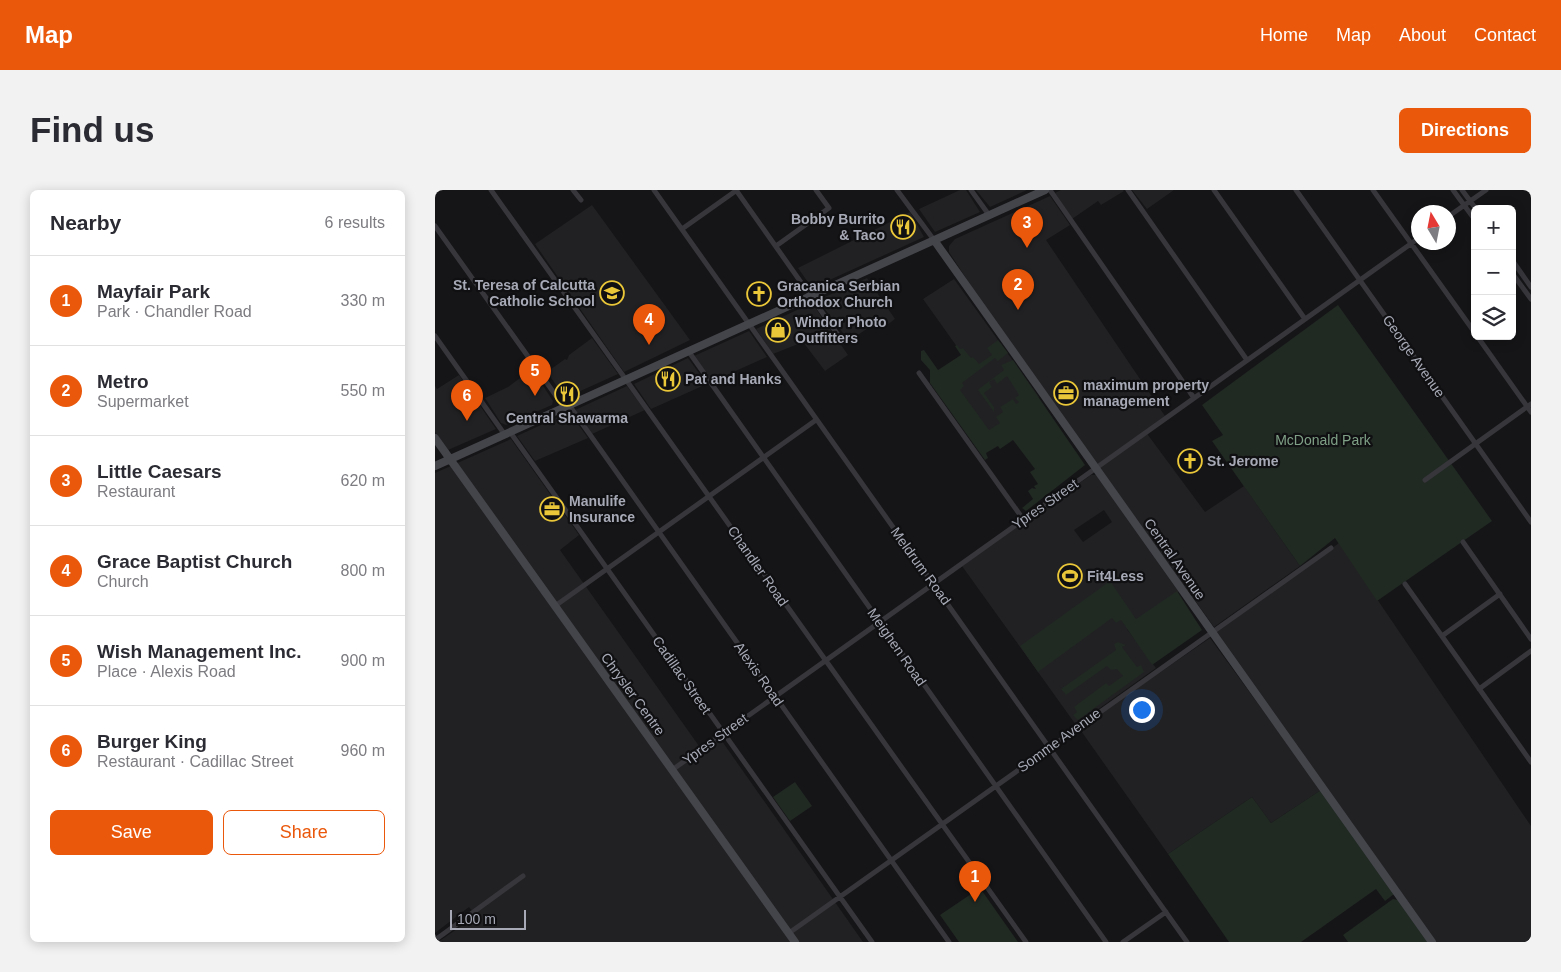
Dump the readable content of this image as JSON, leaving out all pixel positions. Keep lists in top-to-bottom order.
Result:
{
  "streets": {
    "street": [
      "George Avenue",
      "Ypres Street",
      "Central Avenue",
      "Chandler Road",
      "Meldrum Road",
      "Meighen Road",
      "Alexis Road",
      "Cadillac Street",
      "Chrysler Centre",
      "Somme Avenue"
    ]
  },
  "crossings": [
    ["George Avenue", "Ypres Street"],
    ["Ypres Street", "Central Avenue"],
    ["Ypres Street", "Chandler Road"],
    ["Ypres Street", "Meldrum Road"],
    ["Ypres Street", "Meighen Road"],
    ["Ypres Street", "Alexis Road"],
    ["Ypres Street", "Cadillac Street"],
    ["Ypres Street", "Chrysler Centre"],
    ["Central Avenue", "Somme Avenue"],
    ["Chandler Road", "Somme Avenue"],
    ["Meldrum Road", "Somme Avenue"],
    ["Meighen Road", "Somme Avenue"],
    ["Alexis Road", "Somme Avenue"],
    ["Cadillac Street", "Somme Avenue"],
    ["Chrysler Centre", "Somme Avenue"]
  ],
  "parks": ["McDonald Park"],
  "places": {
    "restaurant": ["Bobby Burrito & Taco", "Pat and Hanks", "Central Shawarma"],
    "school or university": ["St. Teresa of Calcutta Catholic School"],
    "church": ["Gracanica Serbian Orthodox Church", "St. Jerome"],
    "shop": ["Windor Photo Outfitters"],
    "office": ["maximum property management", "Manulife Insurance"],
    "sports": ["Fit4Less"]
  },
  "scale_bar": "100 m",
  "north": "top",
  "page": {
    "header": "Map",
    "nav": [
      "Home",
      "Map",
      "About",
      "Contact"
    ],
    "buttons": [
      "Directions",
      ["Save", "Share"]
    ],
    "title": "Find us",
    "heading": ["Nearby", "6 results"],
    "map_buttons": ["+", "−"],
    "pins": [
      "3",
      "2",
      "4",
      "5",
      "6",
      "1"
    ],
    "list": [
      {
        "mark": "1",
        "name": "Mayfair Park",
        "note": "Park · Chandler Road",
        "value": "330 m"
      },
      {
        "mark": "2",
        "name": "Metro",
        "note": "Supermarket",
        "value": "550 m"
      },
      {
        "mark": "3",
        "name": "Little Caesars",
        "note": "Restaurant",
        "value": "620 m"
      },
      {
        "mark": "4",
        "name": "Grace Baptist Church",
        "note": "Church",
        "value": "800 m"
      },
      {
        "mark": "5",
        "name": "Wish Management Inc.",
        "note": "Place · Alexis Road",
        "value": "900 m"
      },
      {
        "mark": "6",
        "name": "Burger King",
        "note": "Restaurant · Cadillac Street",
        "value": "960 m"
      }
    ],
    "scale": "100 m"
  }
}
